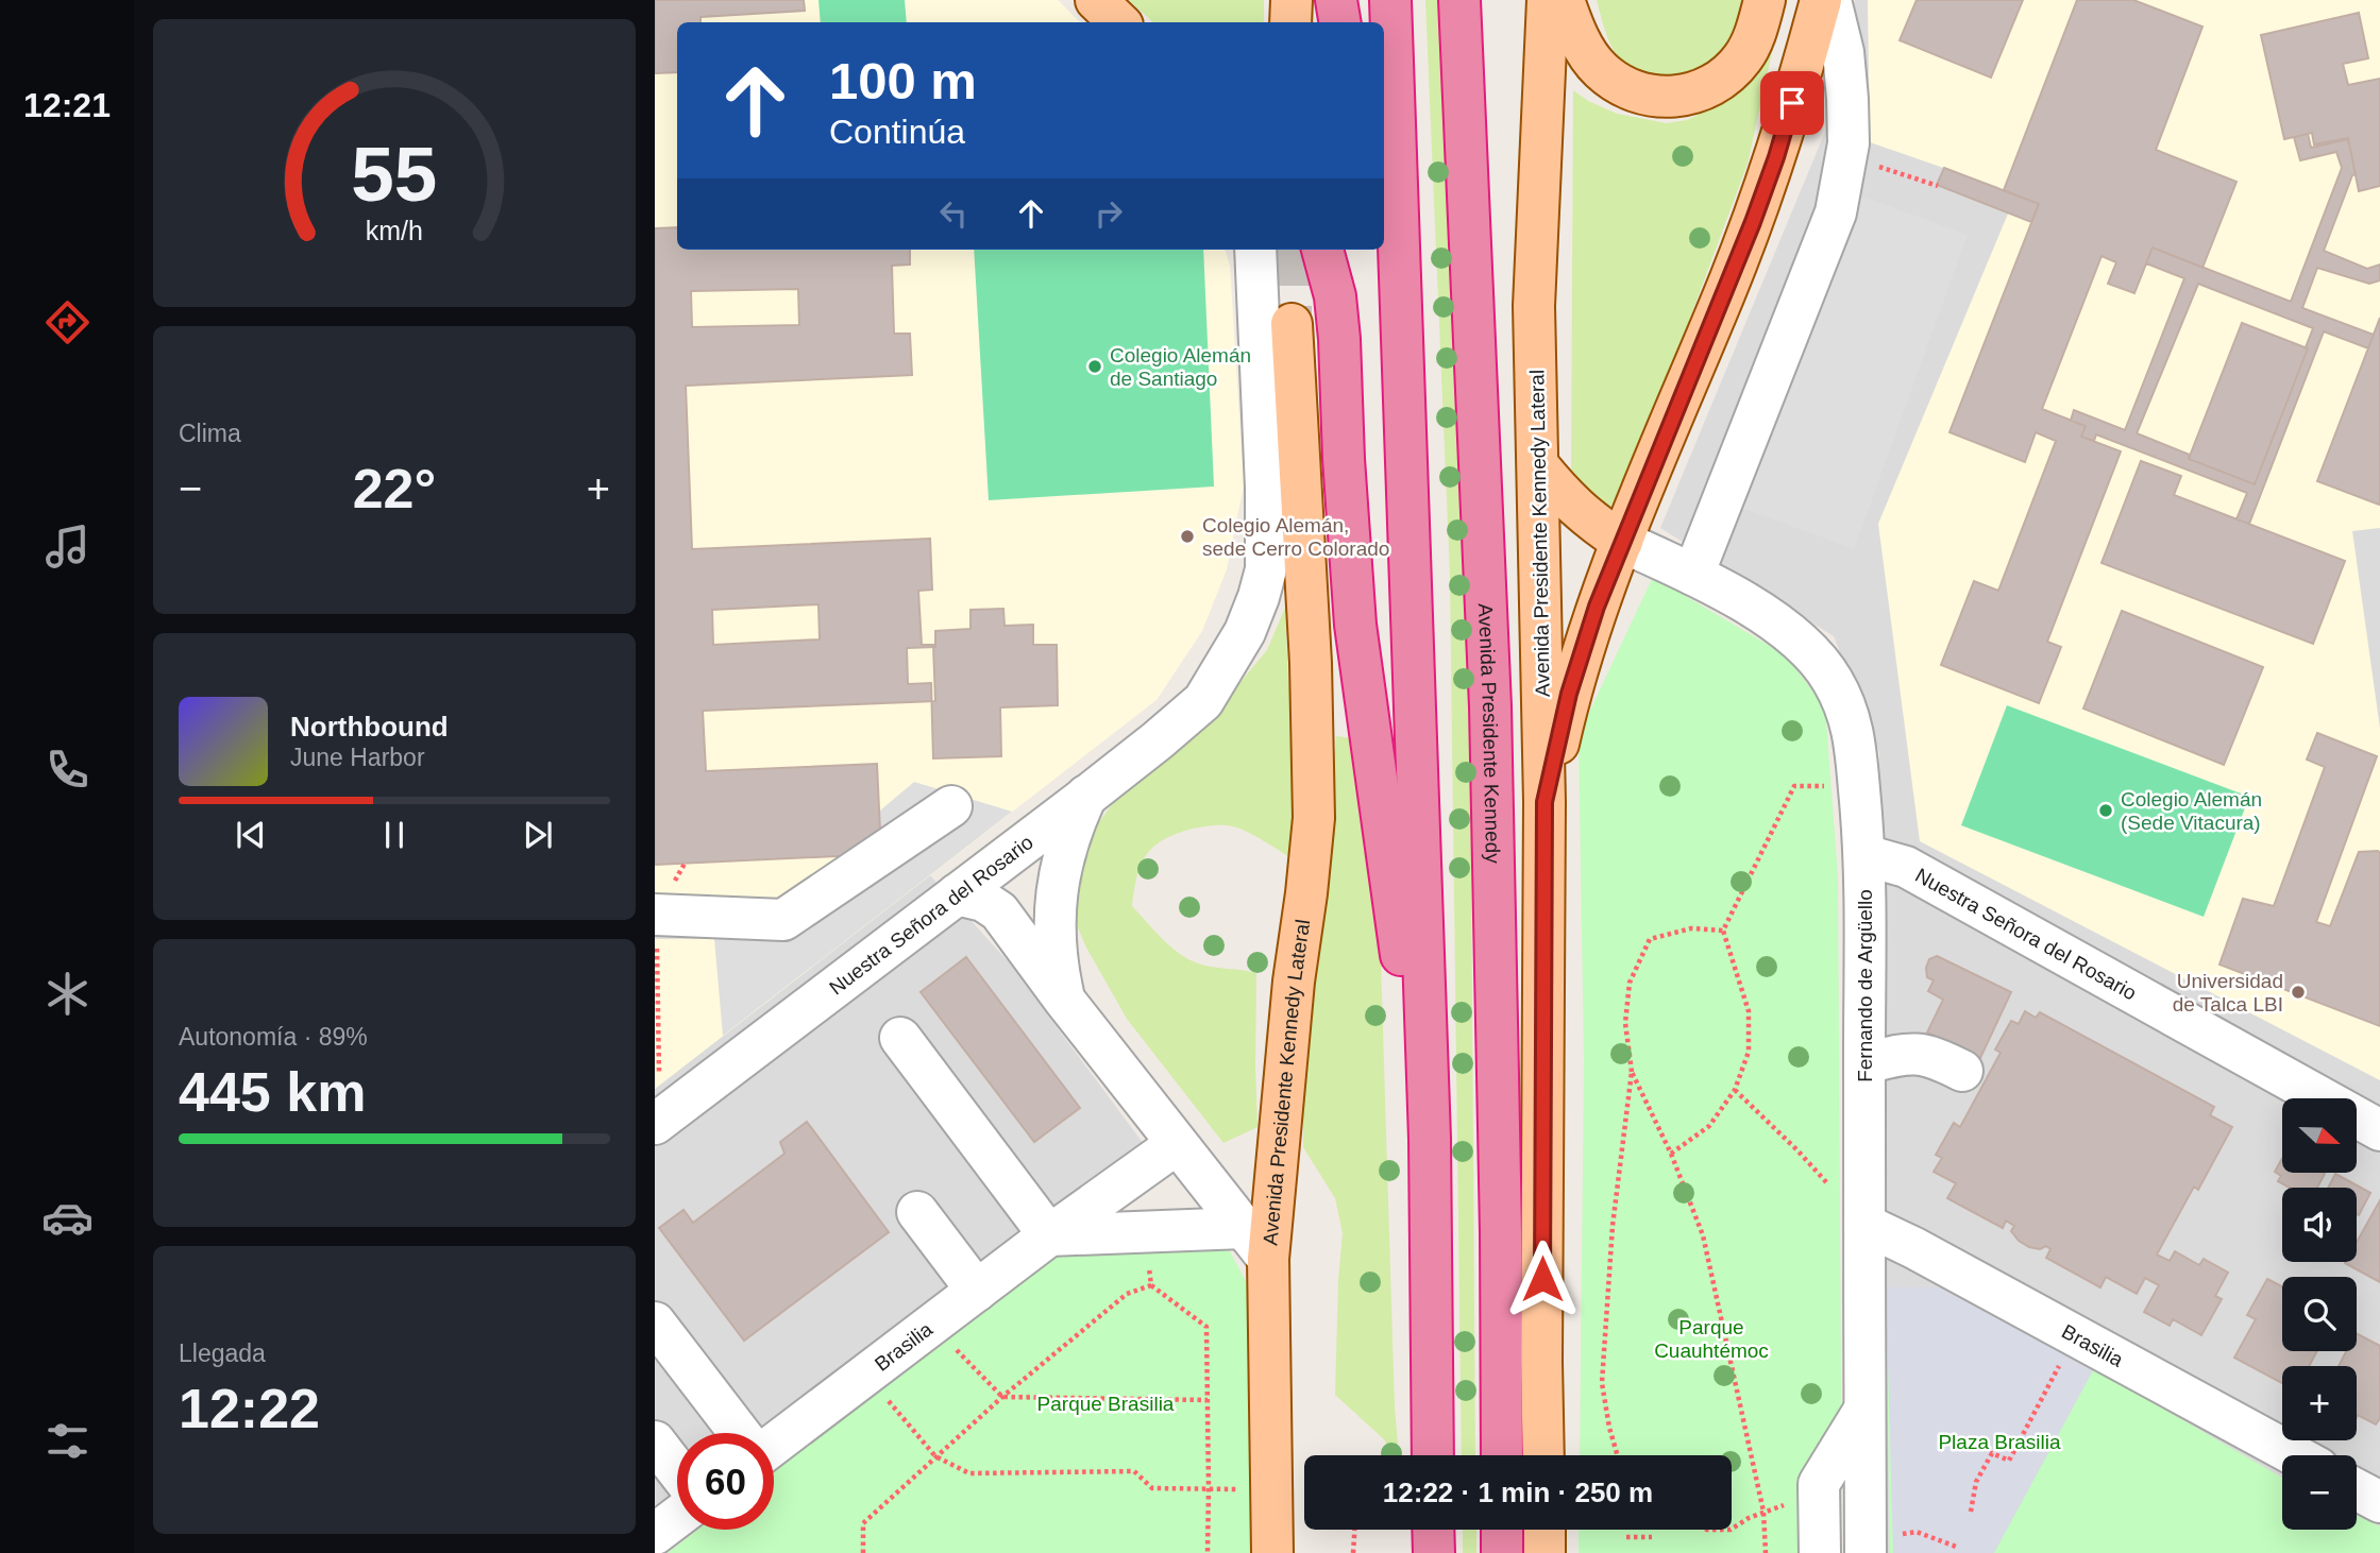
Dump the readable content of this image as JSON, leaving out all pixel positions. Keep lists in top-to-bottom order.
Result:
{
  "streets": {
    "highway": ["Avenida Presidente Kennedy"],
    "main road": ["Avenida Presidente Kennedy Lateral"],
    "street": ["Nuestra Señora del Rosario", "Fernando de Argüello", "Brasilia"]
  },
  "crossings": [
    ["Avenida Presidente Kennedy Lateral", "Nuestra Señora del Rosario"],
    ["Avenida Presidente Kennedy Lateral", "Brasilia"],
    ["Nuestra Señora del Rosario", "Fernando de Argüello"],
    ["Fernando de Argüello", "Brasilia"]
  ],
  "parks": ["Parque Cuauhtémoc", "Parque Brasilia", "Plaza Brasilia"],
  "places": [
    "Colegio Alemán de Santiago",
    "Colegio Alemán, sede Cerro Colorado",
    "Colegio Alemán (Sede Vitacura)",
    "Universidad de Talca LBI"
  ],
  "north": "right",
  "page": {
    "tabs": "12:21",
    "turn": ["100 m", "Continúa"],
    "tile": [
      "Clima",
      ["Autonomía · 89%", "445 km"],
      ["Llegada", "12:22"]
    ],
    "heat": ["−", "22°", "+"],
    "song": ["Northbound", "June Harbor"],
    "map_buttons": ["+", "−"],
    "limit": "60",
    "trip": "12:22 · 1 min · 250 m",
    "gauge": ["55", "km/h"]
  }
}
